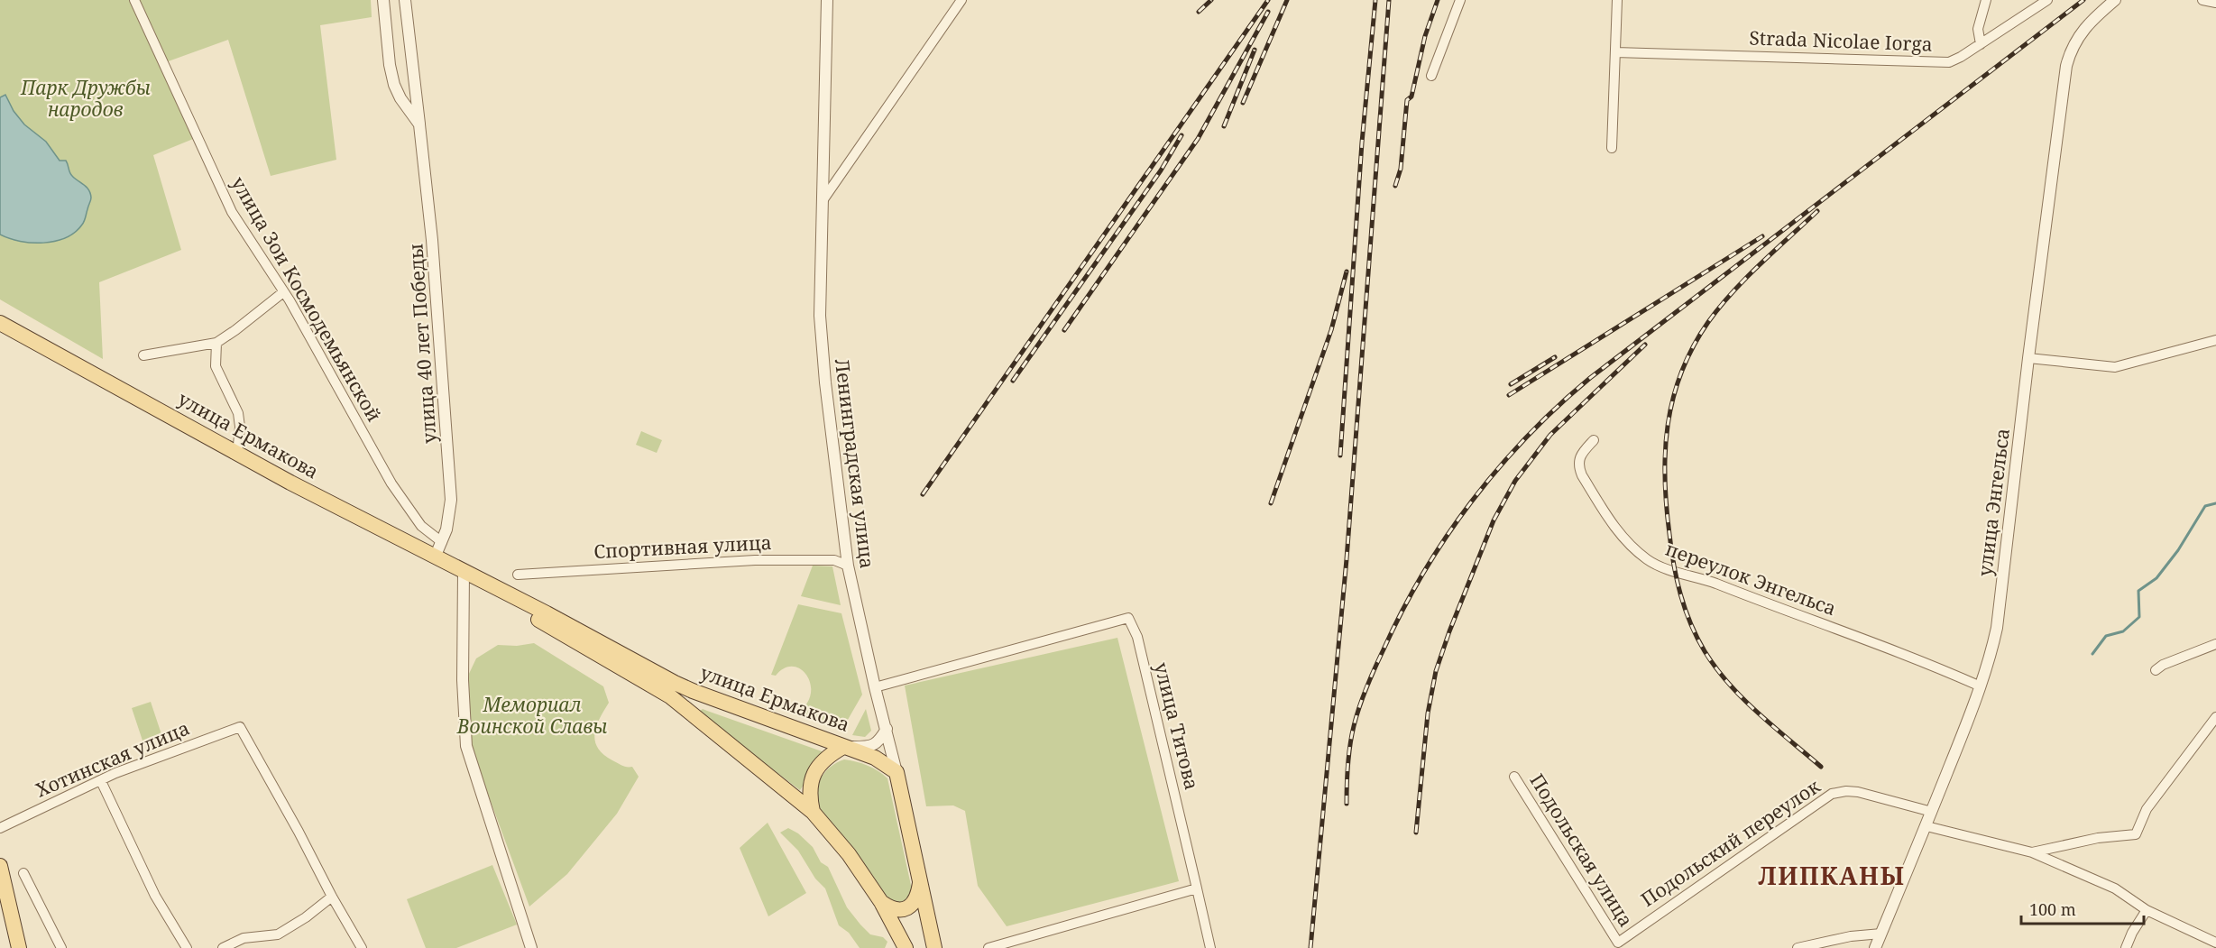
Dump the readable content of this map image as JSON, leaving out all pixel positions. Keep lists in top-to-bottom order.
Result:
{
  "streets": {
    "main road": ["улица Ермакова"],
    "street": [
      "Strada Nicolae Iorga",
      "улица Зои Космодемьянской",
      "улица 40 лет Победы",
      "Ленинградская улица",
      "улица Энгельса",
      "Спортивная улица",
      "переулок Энгельса",
      "улица Титова",
      "Хотинская улица",
      "Подольский переулок",
      "Подольская улица"
    ]
  },
  "crossings": [
    ["улица Зои Космодемьянской", "улица 40 лет Победы"],
    ["улица 40 лет Победы", "улица Ермакова"],
    ["улица Ермакова", "Ленинградская улица"],
    ["Ленинградская улица", "Спортивная улица"],
    ["Ленинградская улица", "улица Титова"],
    ["улица Энгельса", "переулок Энгельса"],
    ["улица Энгельса", "Подольский переулок"],
    ["Подольский переулок", "Подольская улица"]
  ],
  "districts": ["ЛИПКАНЫ"],
  "parks": ["Парк Дружбы народов", "Мемориал Воинской Славы"],
  "scale_bar": "100 m"
}
